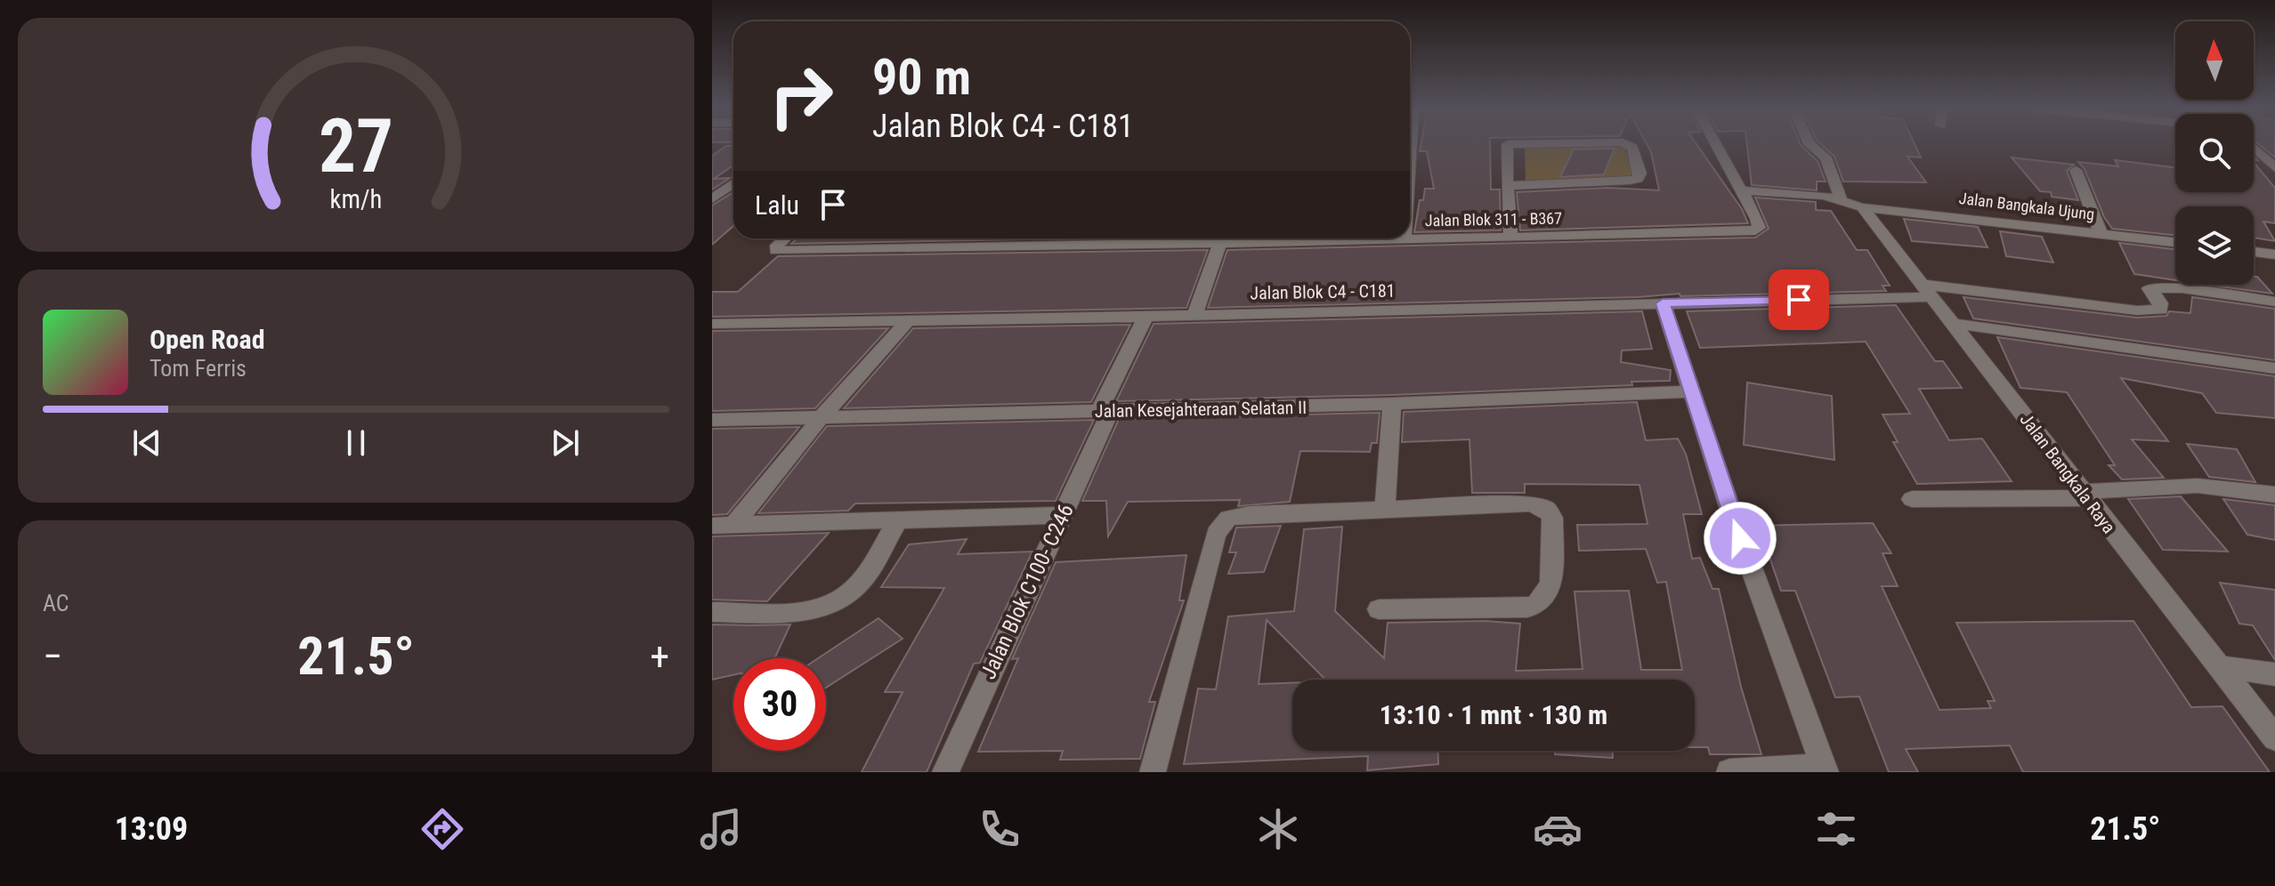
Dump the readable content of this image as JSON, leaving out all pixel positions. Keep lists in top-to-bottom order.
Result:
{
  "streets": {
    "street": [
      "Jalan Bangkala Ujung",
      "Jalan Blok 311 - B367",
      "Jalan Blok C4 - C181",
      "Jalan Kesejahteraan Selatan II",
      "Jalan Bangkala Raya",
      "Jalan Blok C100- C246"
    ]
  },
  "crossings": [
    ["Jalan Bangkala Ujung", "Jalan Bangkala Raya"],
    ["Jalan Blok C4 - C181", "Jalan Bangkala Raya"],
    ["Jalan Blok C4 - C181", "Jalan Blok C100- C246"],
    ["Jalan Kesejahteraan Selatan II", "Jalan Blok C100- C246"]
  ],
  "north": "top",
  "page": {
    "turn": ["90 m", "Jalan Blok C4 - C181"],
    "then": "Lalu",
    "song": ["Open Road", "Tom Ferris"],
    "tile": "AC",
    "heat": ["−", "21.5°", "+"],
    "limit": "30",
    "trip": "13:10 · 1 mnt · 130 m",
    "tabs": ["13:09", "21.5°"],
    "gauge": ["27", "km/h"]
  }
}
